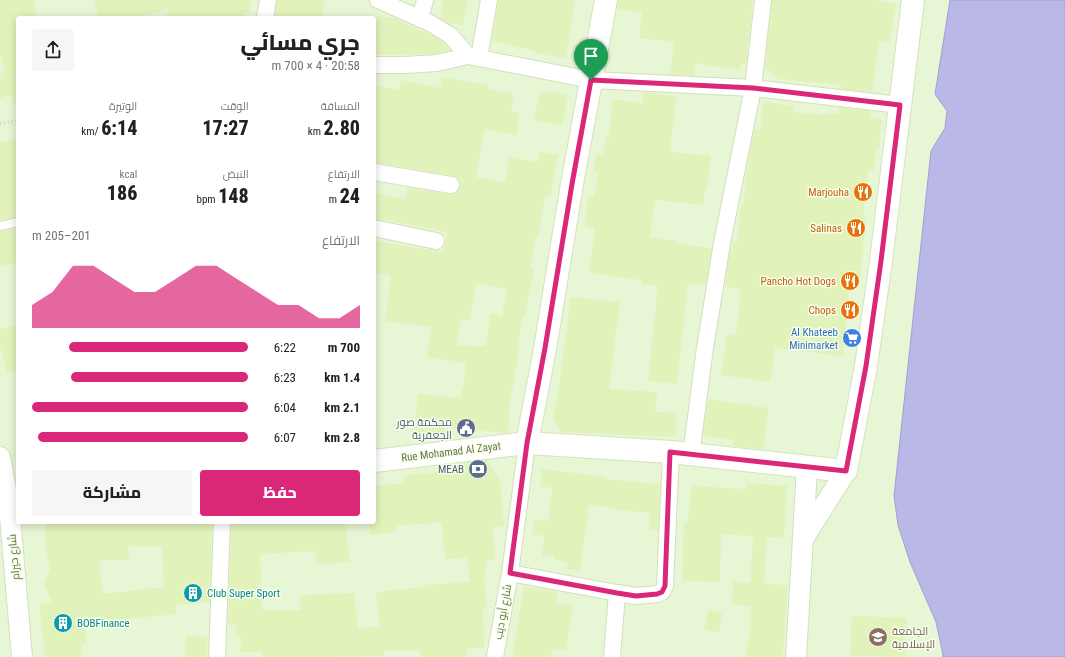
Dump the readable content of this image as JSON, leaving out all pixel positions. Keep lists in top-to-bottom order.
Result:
{
  "streets": {
    "main road": ["Rue Mohamad Al Zayat", "شارع أبو ديب"],
    "street": ["شارع حيرام"]
  },
  "crossings": [
    ["Rue Mohamad Al Zayat", "شارع أبو ديب"]
  ],
  "places": {
    "restaurant": [
      "Marjouha",
      "Salinas",
      "Pancho Hot Dogs",
      "Chops"
    ],
    "supermarket": ["Al Khateeb Minimarket"],
    "public building": ["محكمة صور الجعفرية"],
    "bank": ["MEAB"],
    "building": ["Club Super Sport", "BOBFinance"],
    "school or university": ["الجامعة الإسلامية"]
  },
  "page": {
    "heading": ["جري مسائي", "20:58 · 4 × 700 m"],
    "stats": [
      ["المسافة", "2.80 km"],
      ["الوقت", "17:27"],
      ["الوتيرة", "6:14 /km"],
      ["الارتفاع", "24 m"],
      ["النبض", "148 bpm"],
      ["kcal", "186"]
    ],
    "chart": ["الارتفاع", "201–205 m"],
    "list": [
      {
        "name": "700 m",
        "note": "6:22"
      },
      {
        "name": "1.4 km",
        "note": "6:23"
      },
      {
        "name": "2.1 km",
        "note": "6:04"
      },
      {
        "name": "2.8 km",
        "note": "6:07"
      }
    ],
    "buttons": ["حفظ", "مشاركة"]
  }
}
